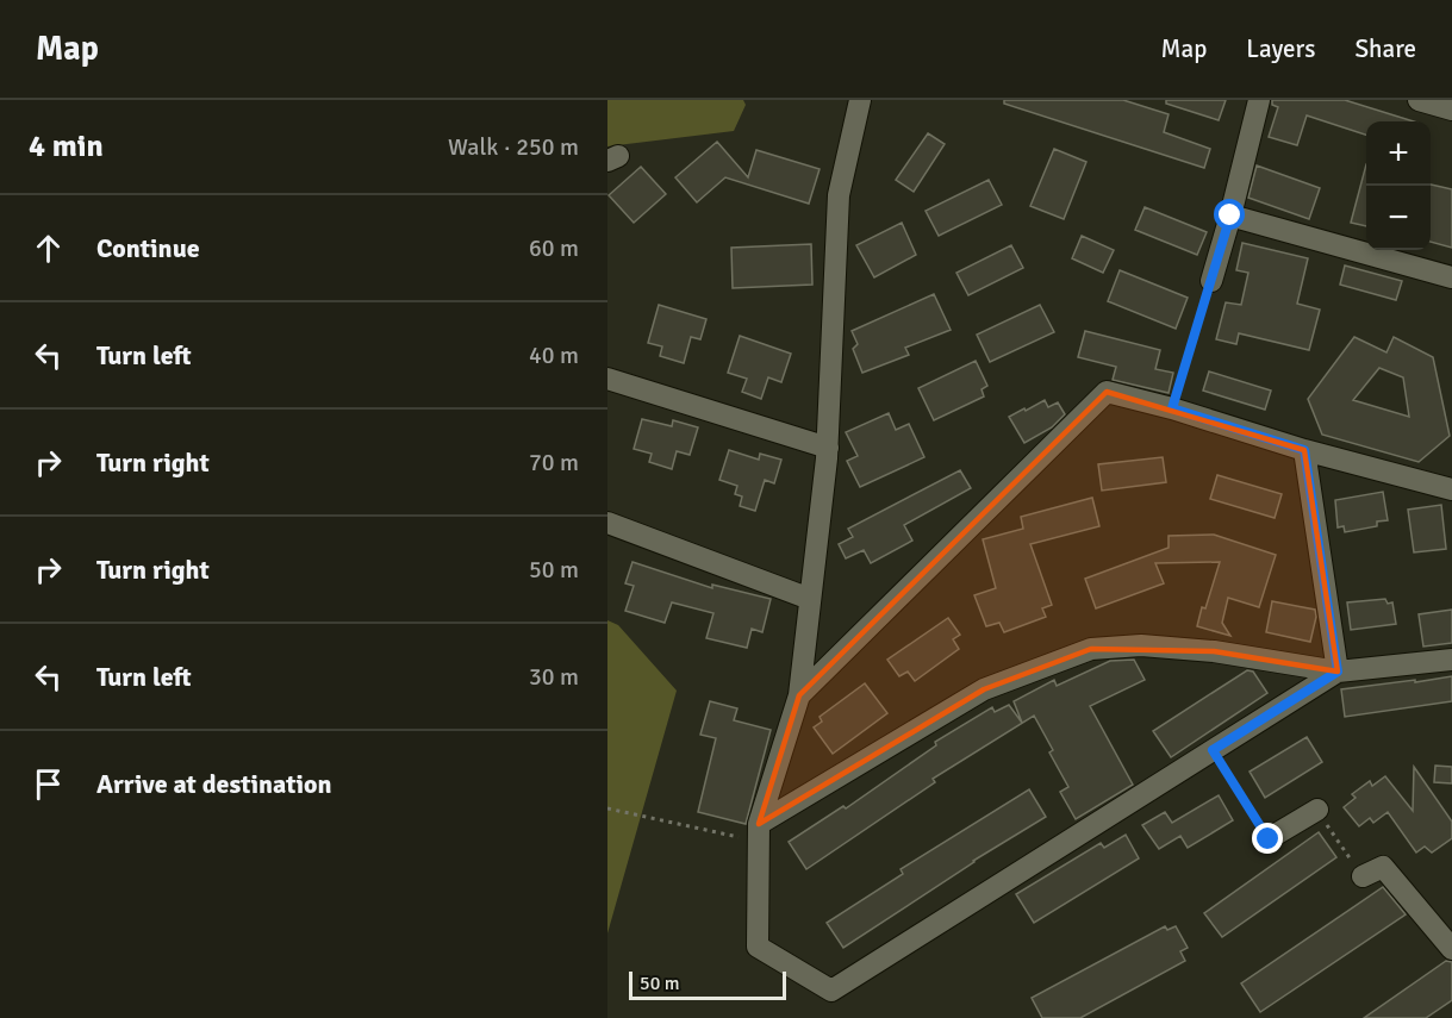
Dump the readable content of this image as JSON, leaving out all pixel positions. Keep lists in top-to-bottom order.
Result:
{
  "scale_bar": "50 m",
  "page": {
    "header": "Map",
    "nav": ["Map", "Layers", "Share"],
    "heading": ["4 min", "Walk · 250 m"],
    "map_buttons": ["+", "−"],
    "list": [
      ["Continue", "60 m"],
      ["Turn left", "40 m"],
      ["Turn right", "70 m"],
      ["Turn right", "50 m"],
      ["Turn left", "30 m"],
      "Arrive at destination"
    ],
    "scale": "50 m"
  }
}
